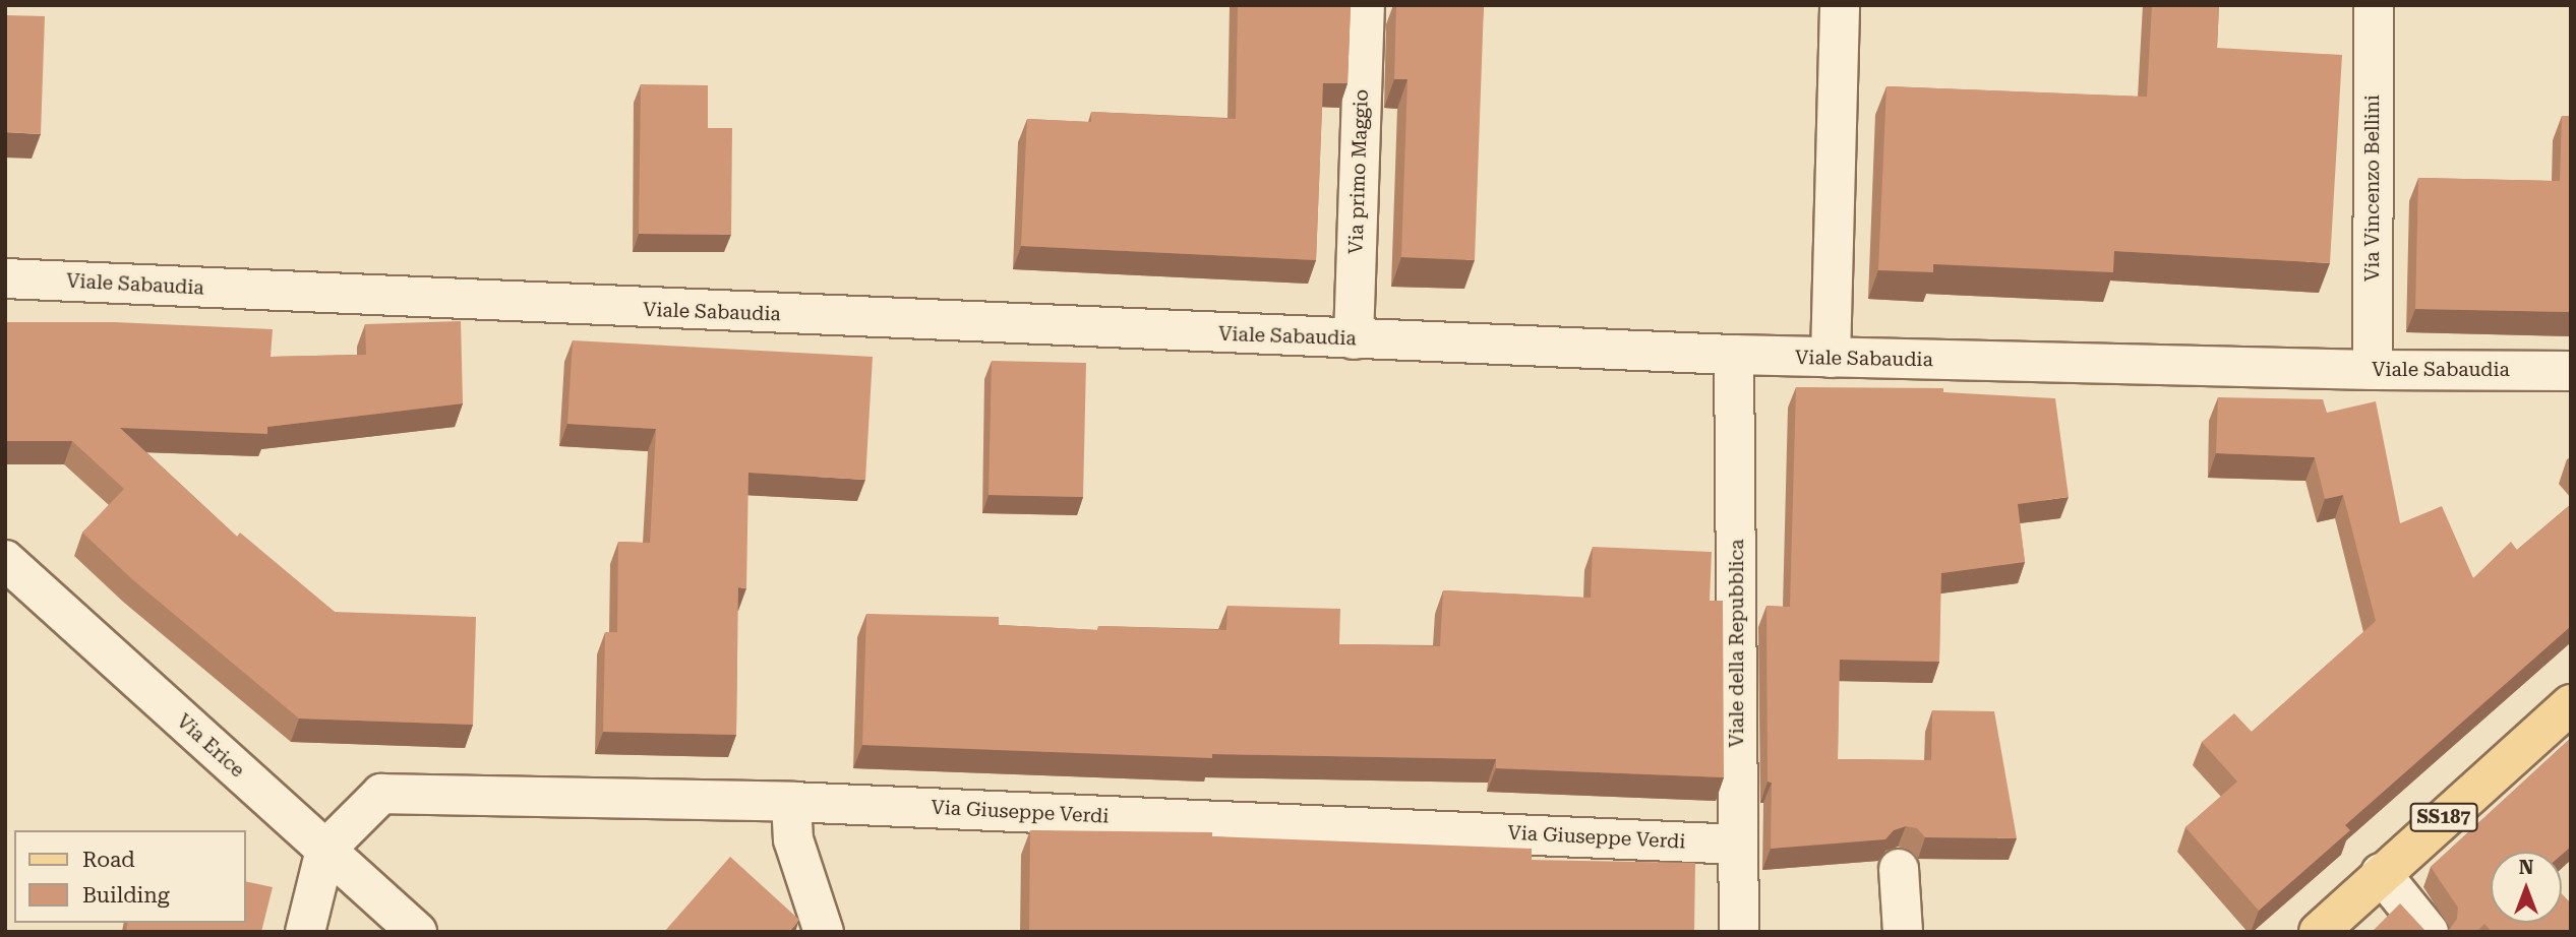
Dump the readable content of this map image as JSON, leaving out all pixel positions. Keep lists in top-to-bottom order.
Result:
{
  "streets": {
    "main road": ["SS187"],
    "street": [
      "Via primo Maggio",
      "Via Vincenzo Bellini",
      "Viale Sabaudia",
      "Viale della Repubblica",
      "Via Erice",
      "Via Giuseppe Verdi"
    ]
  },
  "crossings": [
    ["Via primo Maggio", "Viale Sabaudia"],
    ["Via Vincenzo Bellini", "Viale Sabaudia"],
    ["Viale Sabaudia", "Viale della Repubblica"],
    ["Viale della Repubblica", "Via Giuseppe Verdi"],
    ["Via Erice", "Via Giuseppe Verdi"]
  ],
  "legend": ["Road", "Building"],
  "north": "top"
}
